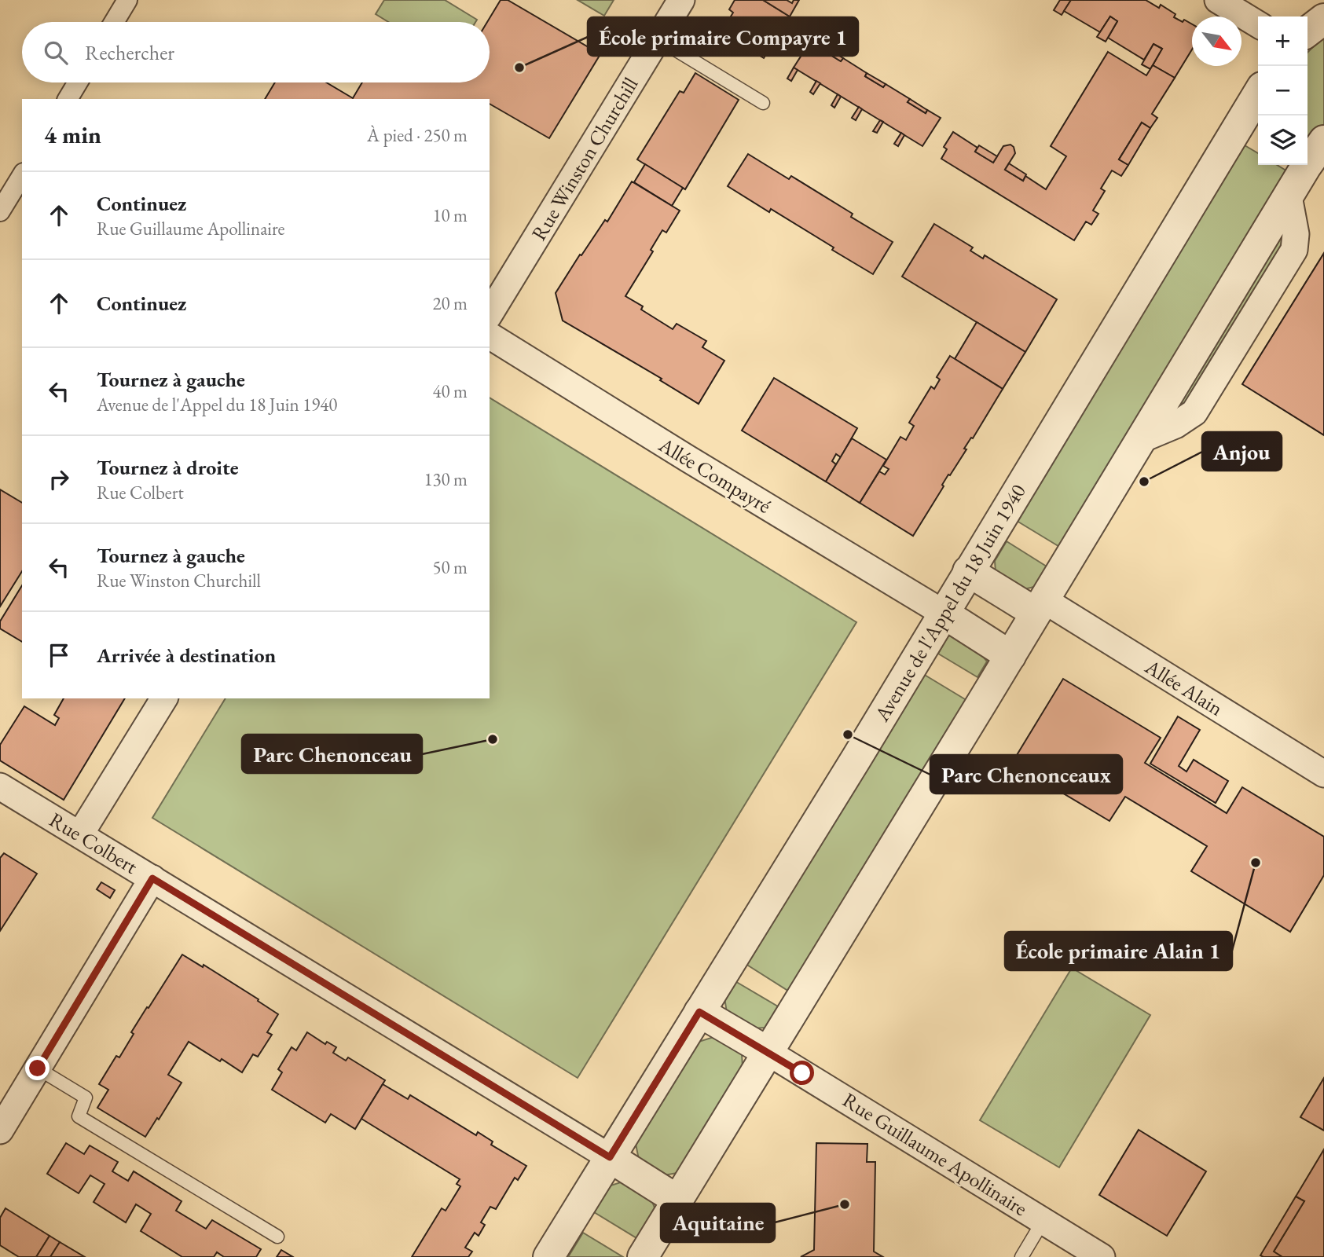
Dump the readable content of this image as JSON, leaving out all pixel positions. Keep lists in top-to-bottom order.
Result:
{
  "streets": {
    "street": [
      "Rue Winston Churchill",
      "Allée Compayré",
      "Avenue de l'Appel du 18 Juin 1940",
      "Allée Alain",
      "Rue Colbert",
      "Rue Guillaume Apollinaire"
    ]
  },
  "crossings": [
    ["Allée Compayré", "Avenue de l'Appel du 18 Juin 1940"],
    ["Avenue de l'Appel du 18 Juin 1940", "Rue Colbert"]
  ],
  "places": [
    "École primaire Compayre 1",
    "Anjou",
    "Parc Chenonceaux",
    "Parc Chenonceau",
    "École primaire Alain 1",
    "Aquitaine"
  ],
  "north": "bottom right",
  "page": {
    "map_buttons": ["+", "−"],
    "search": "Rechercher",
    "heading": ["4 min", "À pied · 250 m"],
    "list": [
      ["Continuez", "Rue Guillaume Apollinaire", "10 m"],
      ["Continuez", "20 m"],
      ["Tournez à gauche", "Avenue de l'Appel du 18 Juin 1940", "40 m"],
      ["Tournez à droite", "Rue Colbert", "130 m"],
      ["Tournez à gauche", "Rue Winston Churchill", "50 m"],
      "Arrivée à destination"
    ]
  }
}
